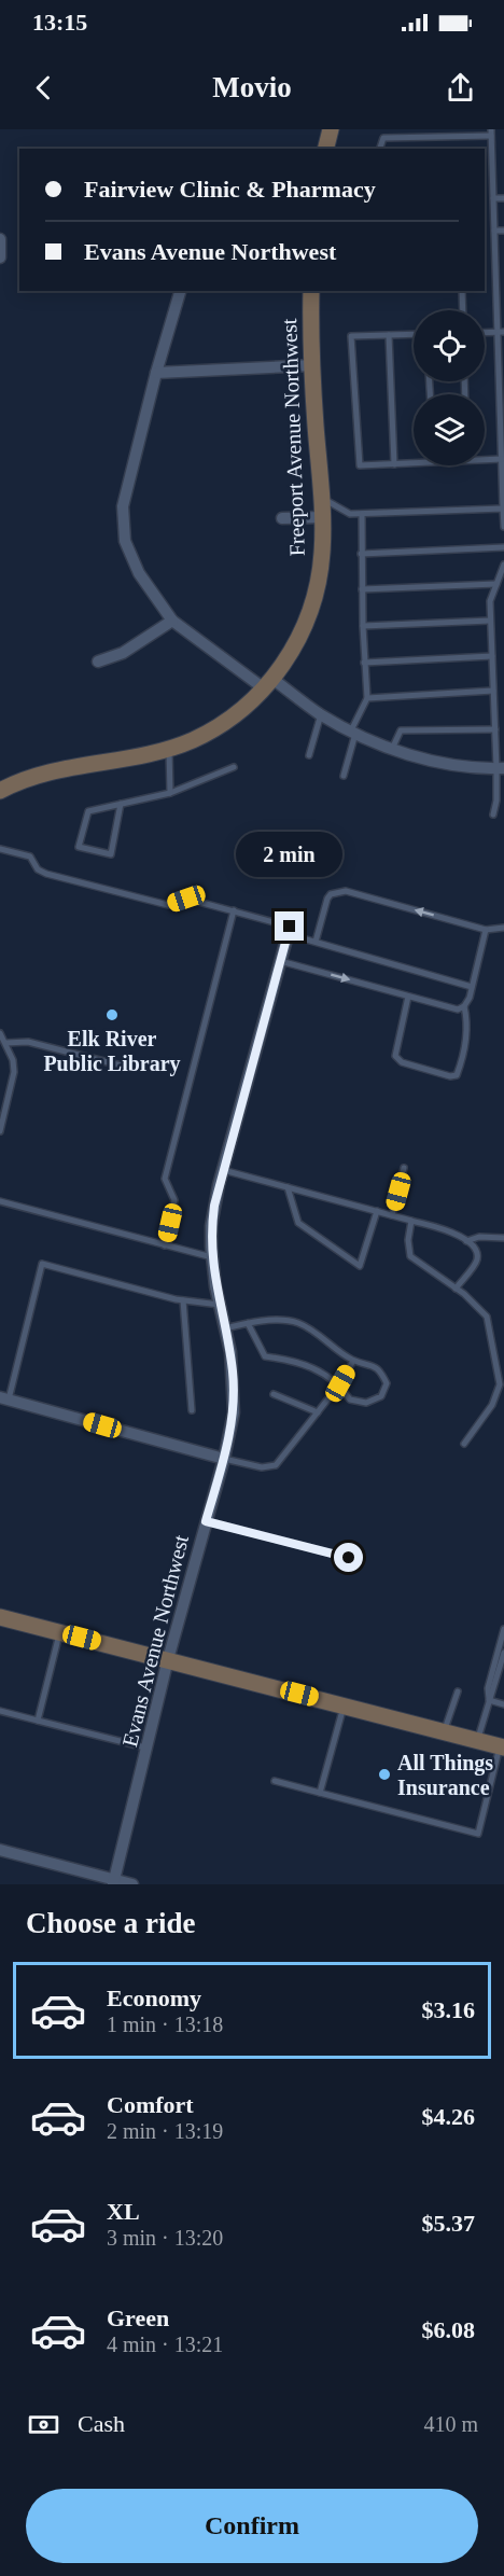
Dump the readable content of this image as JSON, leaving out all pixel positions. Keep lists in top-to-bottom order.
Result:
{
  "streets": {
    "street": ["Freeport Avenue Northwest", "Evans Avenue Northwest"]
  },
  "places": ["Elk River Public Library", "All Things Insurance"],
  "page": {
    "status": "13:15",
    "header": "Movio",
    "banner": ["Fairview Clinic & Pharmacy", "Evans Avenue Northwest"],
    "bubble": "2 min",
    "heading": "Choose a ride",
    "list": [
      {
        "name": "Economy",
        "note": "1 min · 13:18",
        "value": "$3.16"
      },
      {
        "name": "Comfort",
        "note": "2 min · 13:19",
        "value": "$4.26"
      },
      {
        "name": "XL",
        "note": "3 min · 13:20",
        "value": "$5.37"
      },
      {
        "name": "Green",
        "note": "4 min · 13:21",
        "value": "$6.08"
      }
    ],
    "pay": ["Cash", "410 m"],
    "buttons": "Confirm"
  }
}
